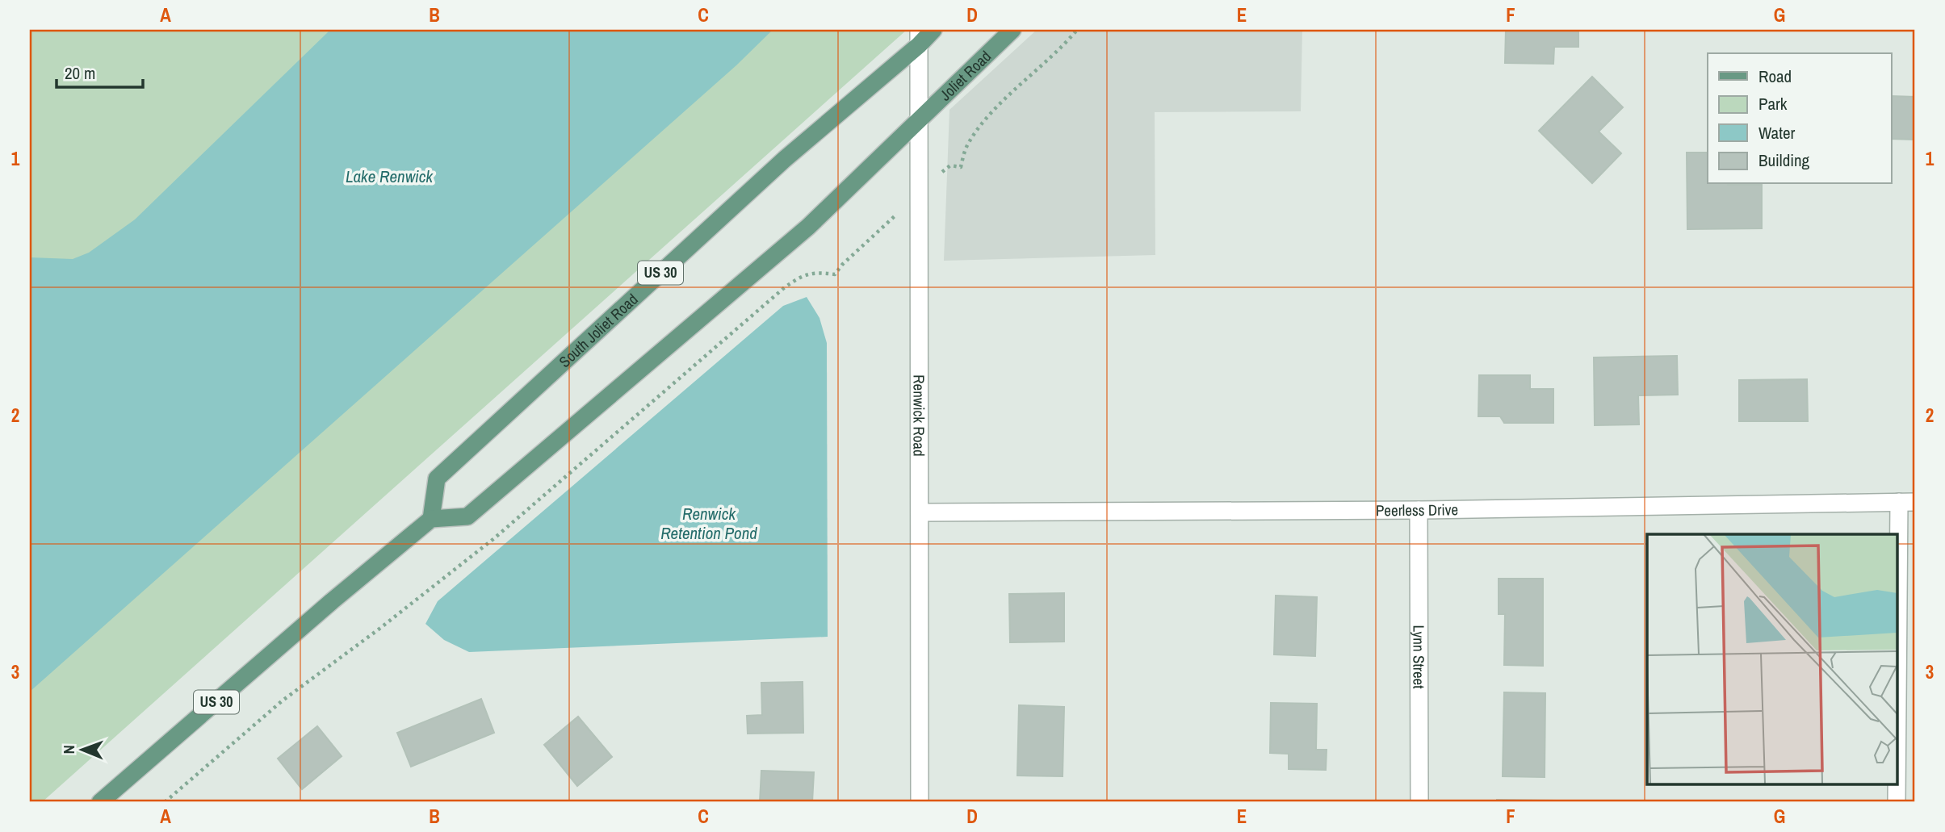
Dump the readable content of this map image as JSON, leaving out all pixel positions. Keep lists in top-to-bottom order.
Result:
{
  "streets": {
    "main road": ["Joliet Road", "US 30", "South Joliet Road"],
    "street": ["Renwick Road", "Peerless Drive", "Lynn Street"]
  },
  "crossings": [
    ["Joliet Road", "Renwick Road"],
    ["US 30", "South Joliet Road"],
    ["US 30", "Renwick Road"],
    ["South Joliet Road", "Renwick Road"],
    ["Renwick Road", "Peerless Drive"],
    ["Peerless Drive", "Lynn Street"]
  ],
  "water": ["Lake Renwick", "Renwick Retention Pond"],
  "legend": [
    "Road",
    "Park",
    "Water",
    "Building"
  ],
  "scale_bar": "20 m",
  "north": "left",
  "grid": {
    "columns": [
      "A",
      "B",
      "C",
      "D",
      "E",
      "F",
      "G"
    ],
    "rows": ["1", "2", "3"]
  }
}
